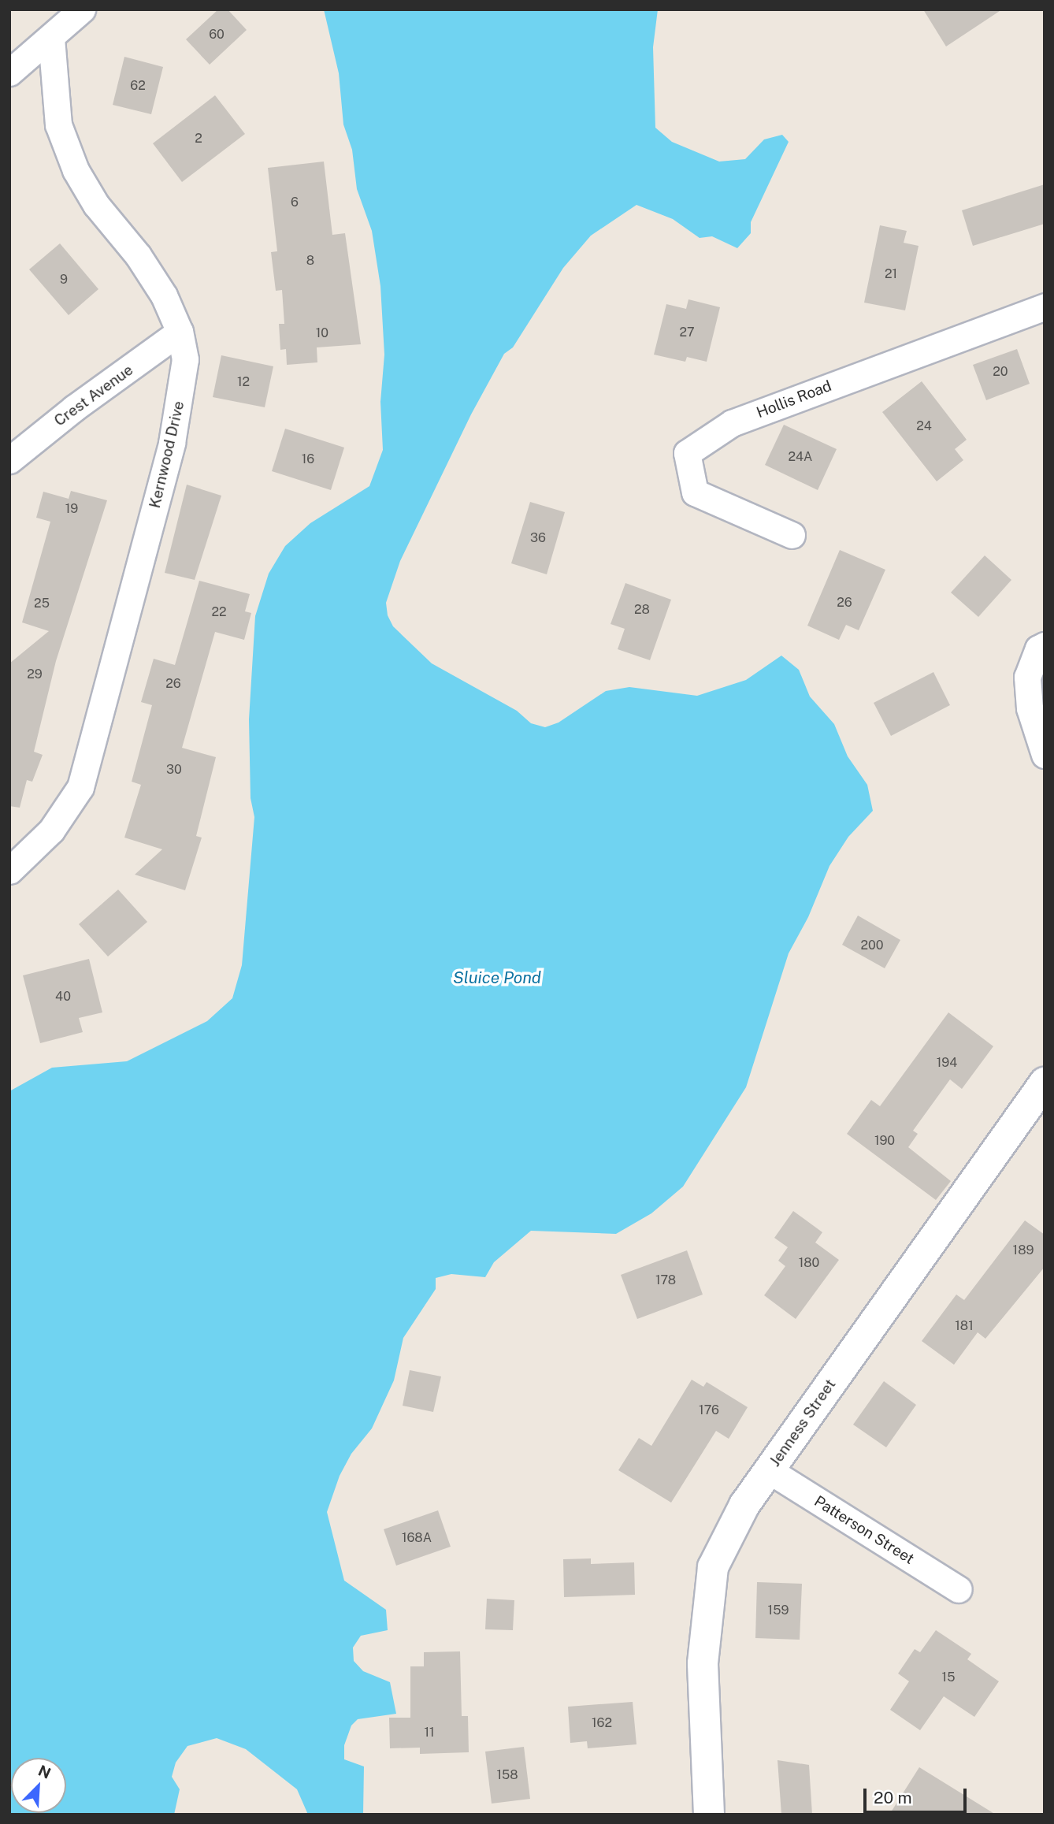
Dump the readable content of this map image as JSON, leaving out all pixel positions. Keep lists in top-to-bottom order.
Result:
{
  "streets": {
    "street": [
      "Crest Avenue",
      "Hollis Road",
      "Kernwood Drive",
      "Jenness Street",
      "Patterson Street"
    ]
  },
  "crossings": [
    ["Crest Avenue", "Kernwood Drive"],
    ["Jenness Street", "Patterson Street"]
  ],
  "water": ["Sluice Pond"],
  "house_numbers": [
    "60",
    "62",
    "2",
    "6",
    "8",
    "21",
    "9",
    "27",
    "10",
    "20",
    "12",
    "24",
    "24A",
    "16",
    "19",
    "36",
    "26",
    "25",
    "28",
    "22",
    "29",
    "26",
    "30",
    "200",
    "40",
    "194",
    "190",
    "189",
    "180",
    "178",
    "181",
    "176",
    "168A",
    "159",
    "15",
    "162",
    "11",
    "158"
  ],
  "scale_bar": "20 m",
  "north": "top right"
}
